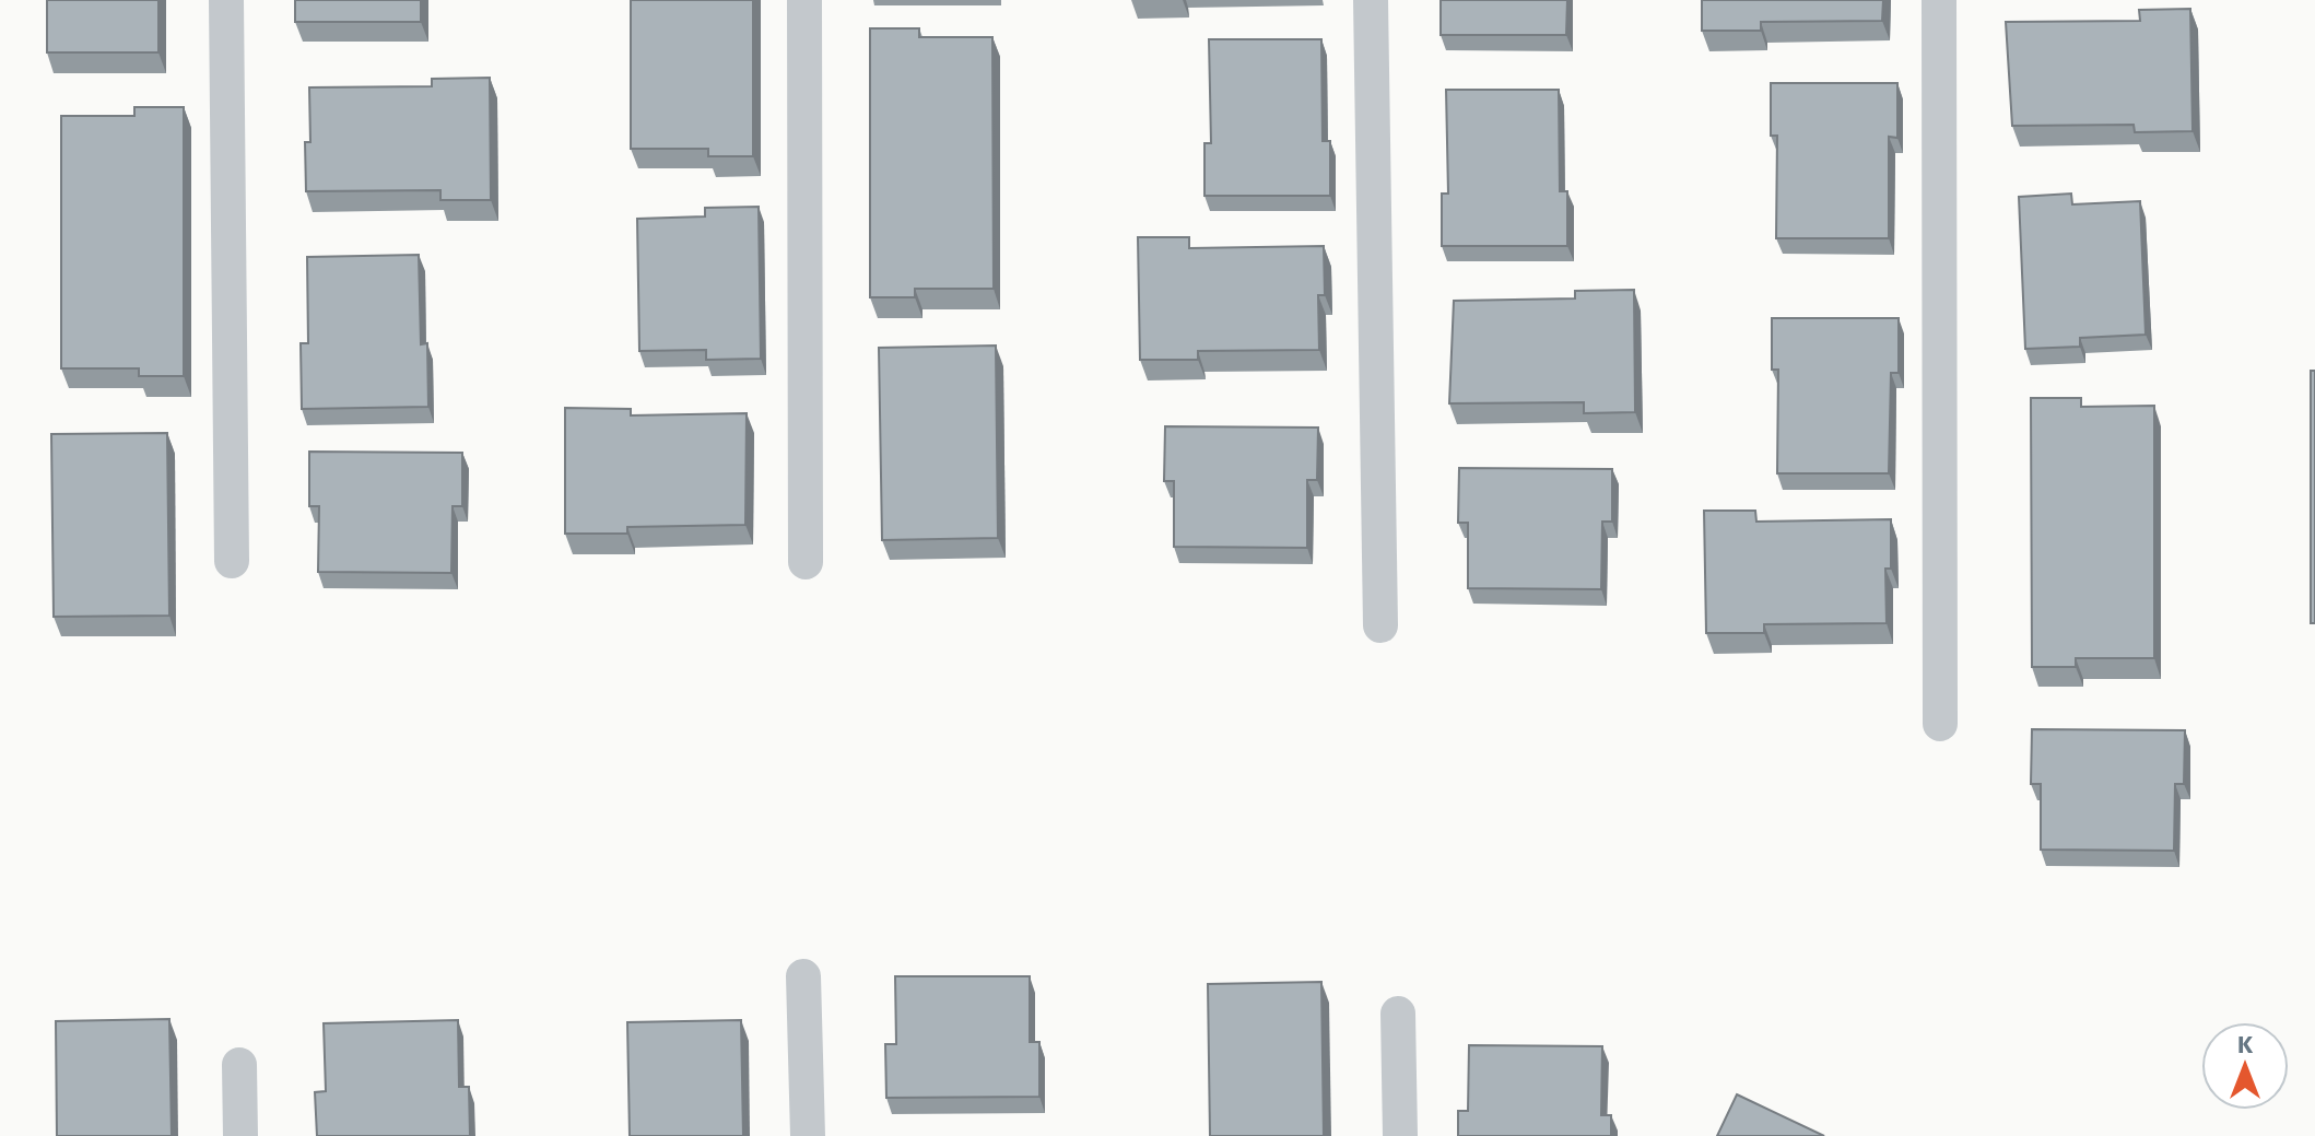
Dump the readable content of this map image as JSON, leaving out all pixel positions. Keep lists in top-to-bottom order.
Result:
{
  "north": "top"
}
